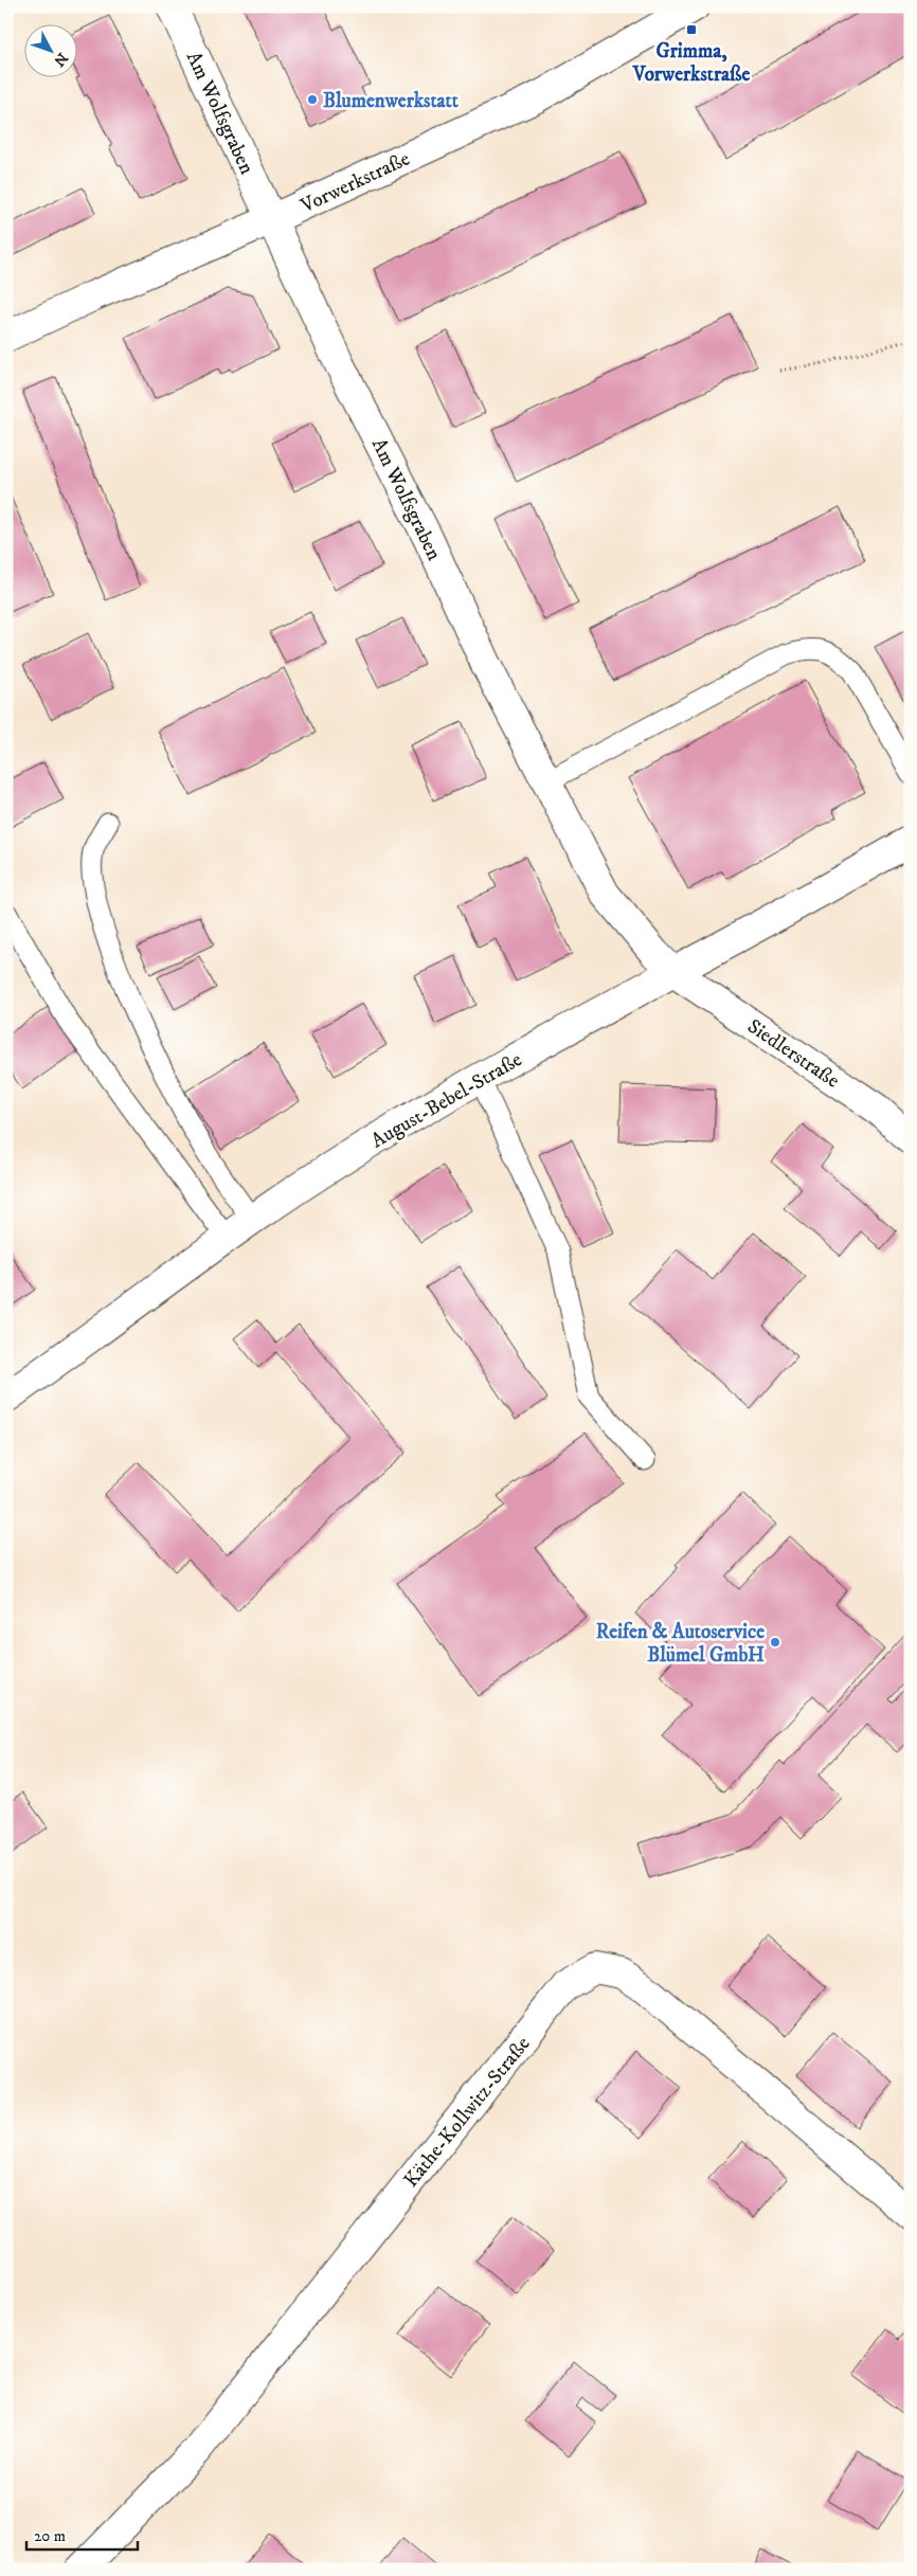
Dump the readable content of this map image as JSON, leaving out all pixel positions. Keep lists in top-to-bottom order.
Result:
{
  "streets": {
    "street": [
      "Am Wolfsgraben",
      "Vorwerkstraße",
      "Siedlerstraße",
      "August-Bebel-Straße",
      "Käthe-Kollwitz-Straße"
    ]
  },
  "crossings": [
    ["Am Wolfsgraben", "Vorwerkstraße"],
    ["Am Wolfsgraben", "Siedlerstraße"],
    ["Am Wolfsgraben", "August-Bebel-Straße"],
    ["Siedlerstraße", "August-Bebel-Straße"]
  ],
  "places": {
    "transit": ["Grimma, Vorwerkstraße"],
    "other": ["Blumenwerkstatt", "Reifen & Autoservice Blümel GmbH"]
  },
  "scale_bar": "20 m",
  "north": "bottom right"
}
